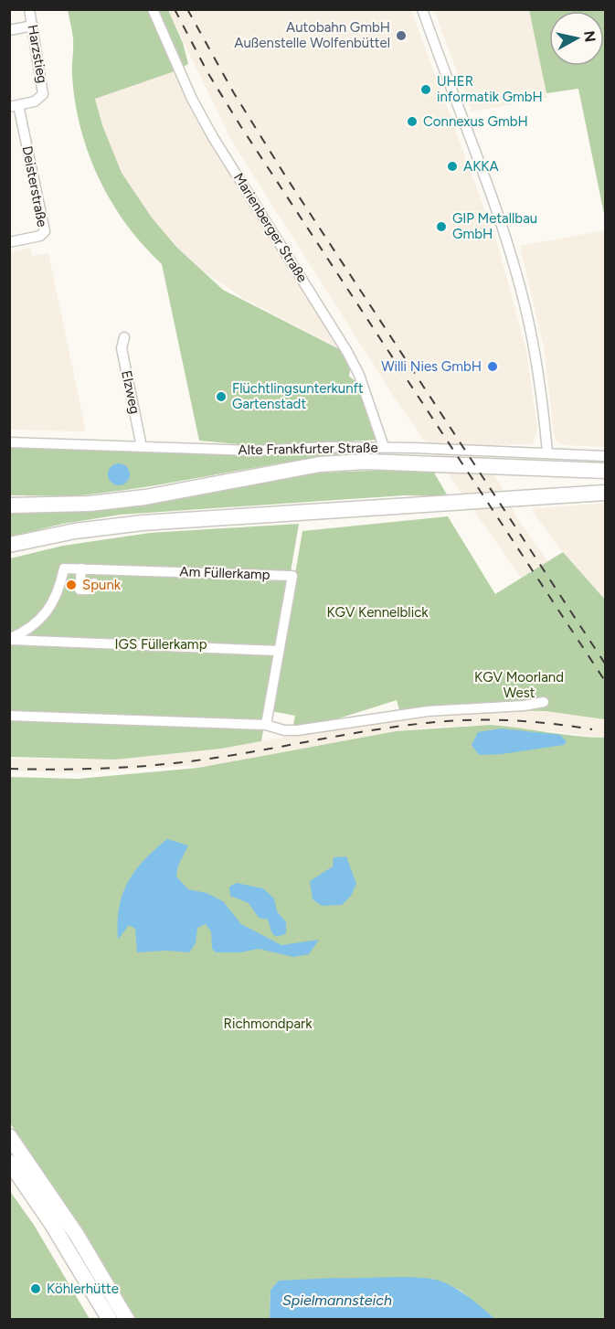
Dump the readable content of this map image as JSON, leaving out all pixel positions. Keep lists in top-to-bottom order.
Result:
{
  "streets": {
    "street": [
      "Harzstieg",
      "Deisterstraße",
      "Marienberger Straße",
      "Elzweg",
      "Alte Frankfurter Straße",
      "Am Füllerkamp"
    ]
  },
  "crossings": [
    ["Harzstieg", "Deisterstraße"],
    ["Marienberger Straße", "Alte Frankfurter Straße"],
    ["Elzweg", "Alte Frankfurter Straße"]
  ],
  "water": ["Spielmannsteich"],
  "parks": [
    "KGV Kennelblick",
    "IGS Füllerkamp",
    "KGV Moorland West",
    "Richmondpark"
  ],
  "places": [
    "Autobahn GmbH Außenstelle Wolfenbüttel",
    "UHER informatik GmbH",
    "Connexus GmbH",
    "AKKA",
    "GIP Metallbau GmbH",
    "Willi Nies GmbH",
    "Flüchtlingsunterkunft Gartenstadt",
    "Spunk",
    "Köhlerhütte"
  ],
  "north": "right"
}
